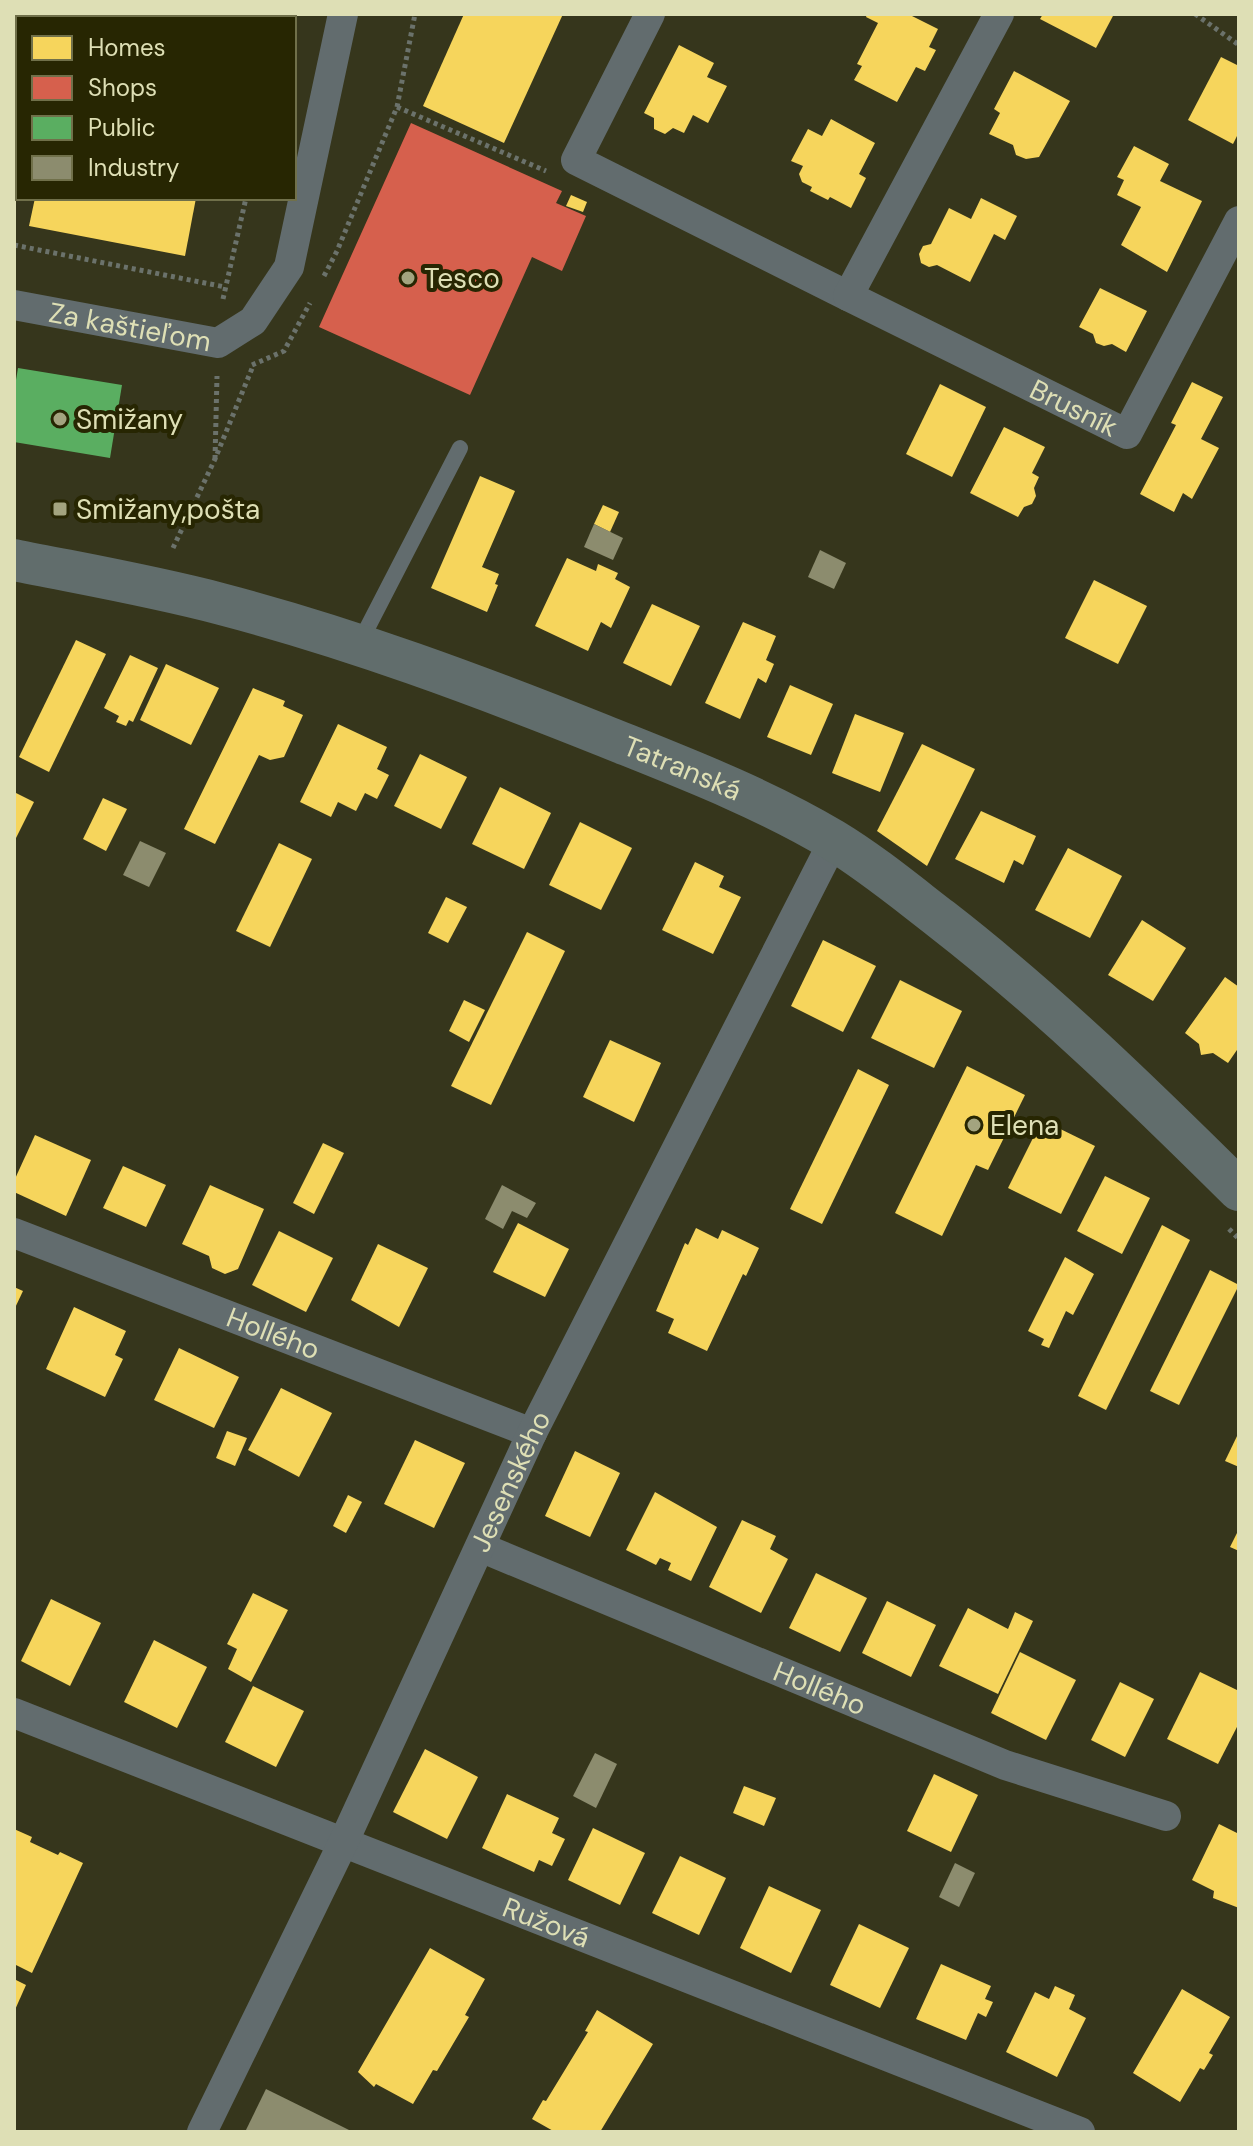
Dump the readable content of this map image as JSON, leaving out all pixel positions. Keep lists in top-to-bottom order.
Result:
{
  "streets": {
    "main road": ["Tatranská"],
    "street": [
      "Za kaštieľom",
      "Brusník",
      "Hollého",
      "Jesenského",
      "Ružová"
    ]
  },
  "crossings": [
    ["Tatranská", "Jesenského"],
    ["Hollého", "Jesenského"],
    ["Jesenského", "Ružová"]
  ],
  "places": {
    "other": ["Tesco", "Smižany", "Elena"],
    "transit": ["Smižany,pošta"]
  },
  "legend": [
    "Homes",
    "Shops",
    "Public",
    "Industry"
  ]
}
